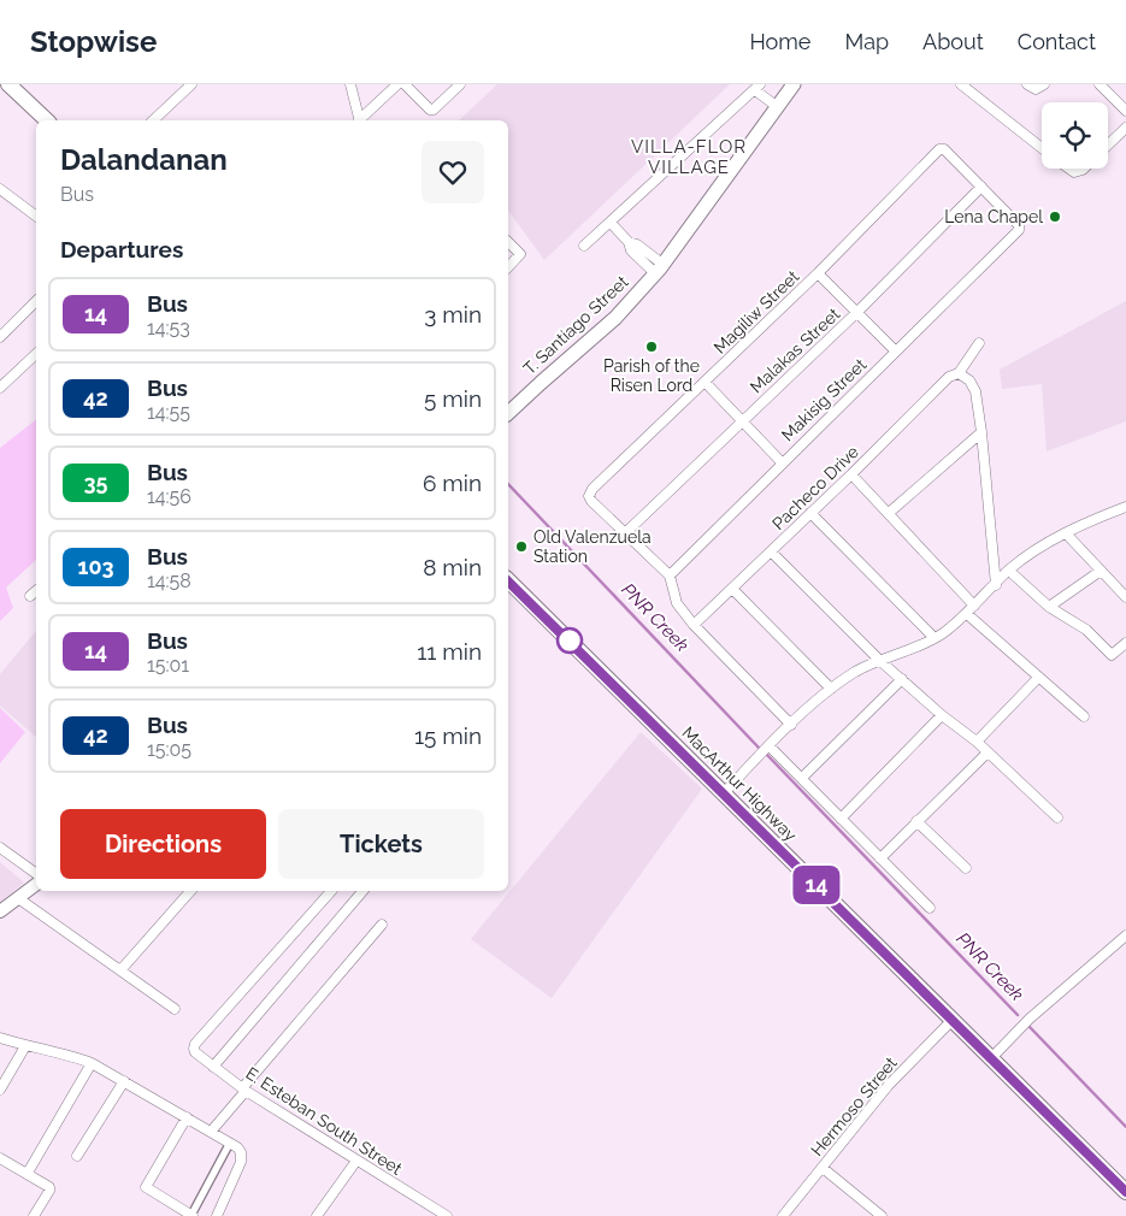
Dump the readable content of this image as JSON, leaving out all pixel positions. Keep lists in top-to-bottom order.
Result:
{
  "streets": {
    "highway": ["MacArthur Highway"],
    "main road": ["T. Santiago Street"],
    "street": [
      "Magiliw Street",
      "Malakas Street",
      "Makisig Street",
      "Pacheco Drive",
      "Hermoso Street",
      "E. Esteban South Street"
    ]
  },
  "crossings": [
    ["Magiliw Street", "Malakas Street"],
    ["Magiliw Street", "Makisig Street"],
    ["Malakas Street", "Makisig Street"],
    ["MacArthur Highway", "Hermoso Street"]
  ],
  "districts": ["VILLA-FLOR VILLAGE"],
  "water": ["PNR Creek"],
  "places": ["Lena Chapel", "Parish of the Risen Lord", "Old Valenzuela Station"],
  "lines": ["bus line 14"],
  "page": {
    "header": "Stopwise",
    "nav": [
      "Home",
      "Map",
      "About",
      "Contact"
    ],
    "on_map": "14",
    "heading": [
      ["Dalandanan", "Bus"],
      "Departures"
    ],
    "list": [
      {
        "mark": "14",
        "name": "Bus",
        "note": "14:53",
        "value": "3 min"
      },
      {
        "mark": "42",
        "name": "Bus",
        "note": "14:55",
        "value": "5 min"
      },
      {
        "mark": "35",
        "name": "Bus",
        "note": "14:56",
        "value": "6 min"
      },
      {
        "mark": "103",
        "name": "Bus",
        "note": "14:58",
        "value": "8 min"
      },
      {
        "mark": "14",
        "name": "Bus",
        "note": "15:01",
        "value": "11 min"
      },
      {
        "mark": "42",
        "name": "Bus",
        "note": "15:05",
        "value": "15 min"
      }
    ],
    "buttons": ["Directions", "Tickets"]
  }
}
